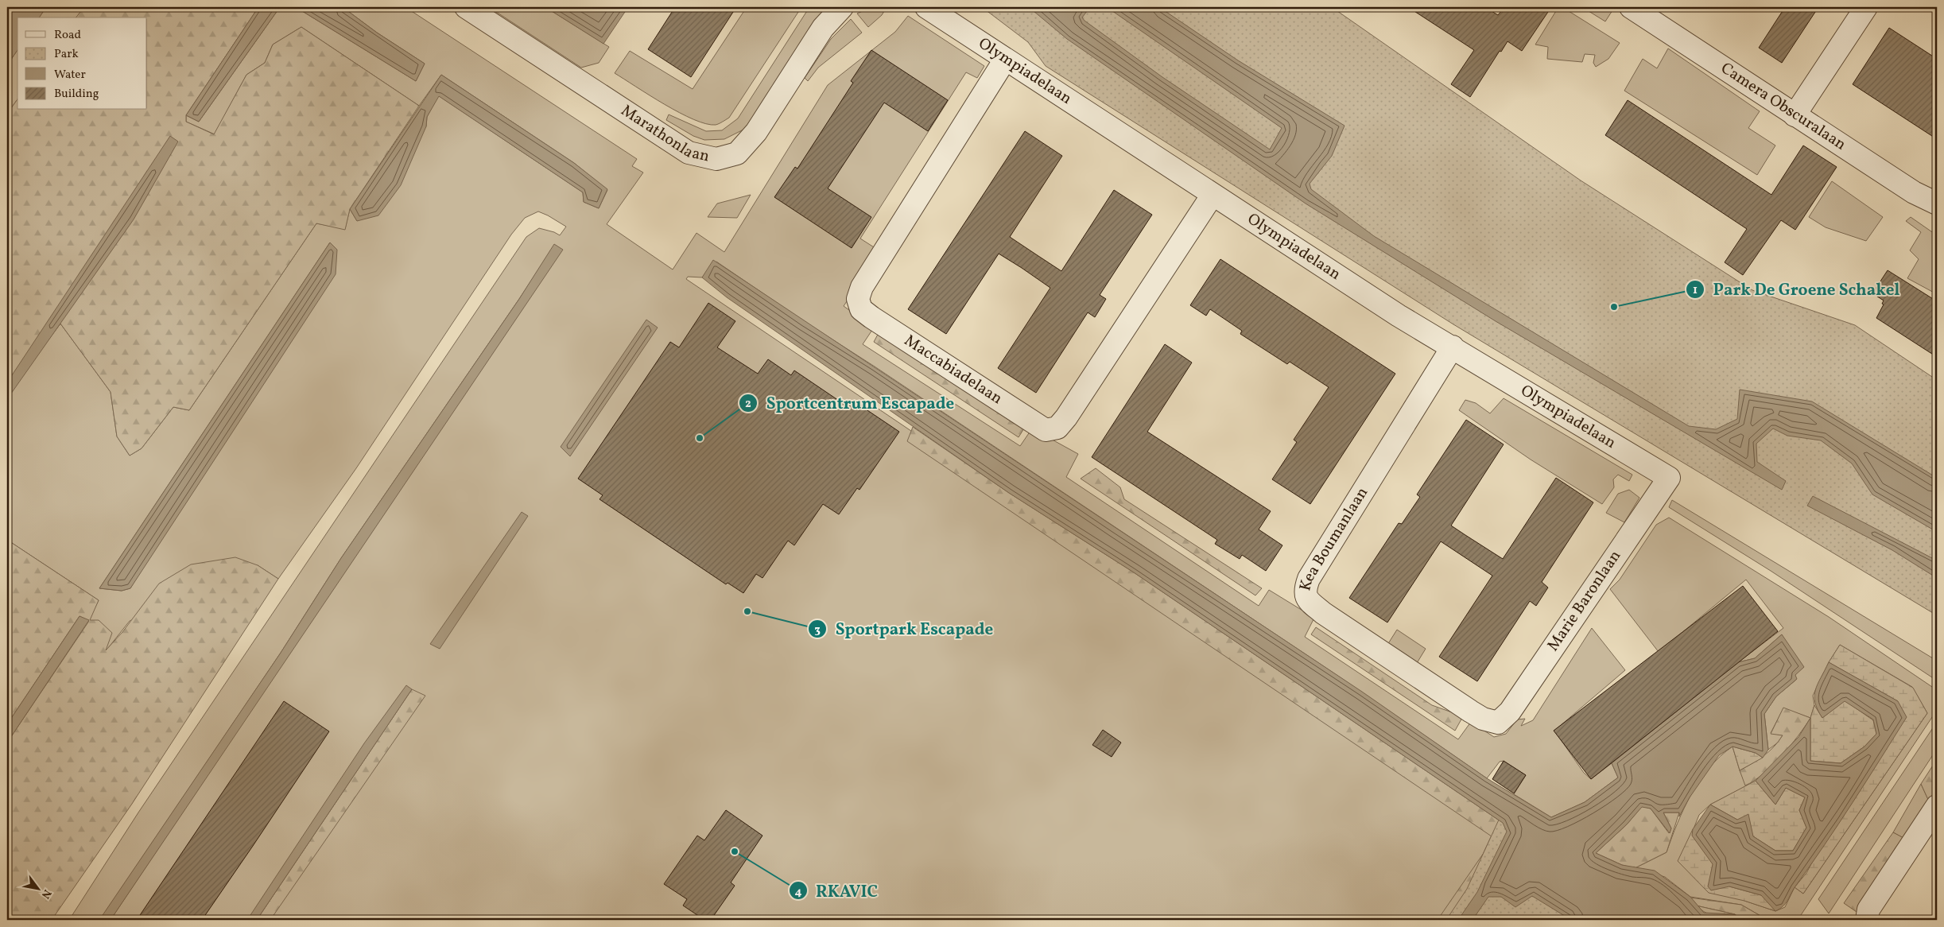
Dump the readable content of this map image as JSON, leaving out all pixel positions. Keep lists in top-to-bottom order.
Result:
{
  "streets": {
    "street": [
      "Olympiadelaan",
      "Camera Obscuralaan",
      "Marathonlaan",
      "Maccabiadelaan",
      "Kea Boumanlaan",
      "Marie Baronlaan"
    ]
  },
  "crossings": [
    ["Olympiadelaan", "Maccabiadelaan"],
    ["Olympiadelaan", "Kea Boumanlaan"],
    ["Olympiadelaan", "Marie Baronlaan"],
    ["Kea Boumanlaan", "Marie Baronlaan"]
  ],
  "places": [
    "Park De Groene Schakel",
    "Sportcentrum Escapade",
    "Sportpark Escapade",
    "RKAVIC"
  ],
  "legend": [
    "Road",
    "Park",
    "Water",
    "Building"
  ],
  "north": "bottom right"
}
